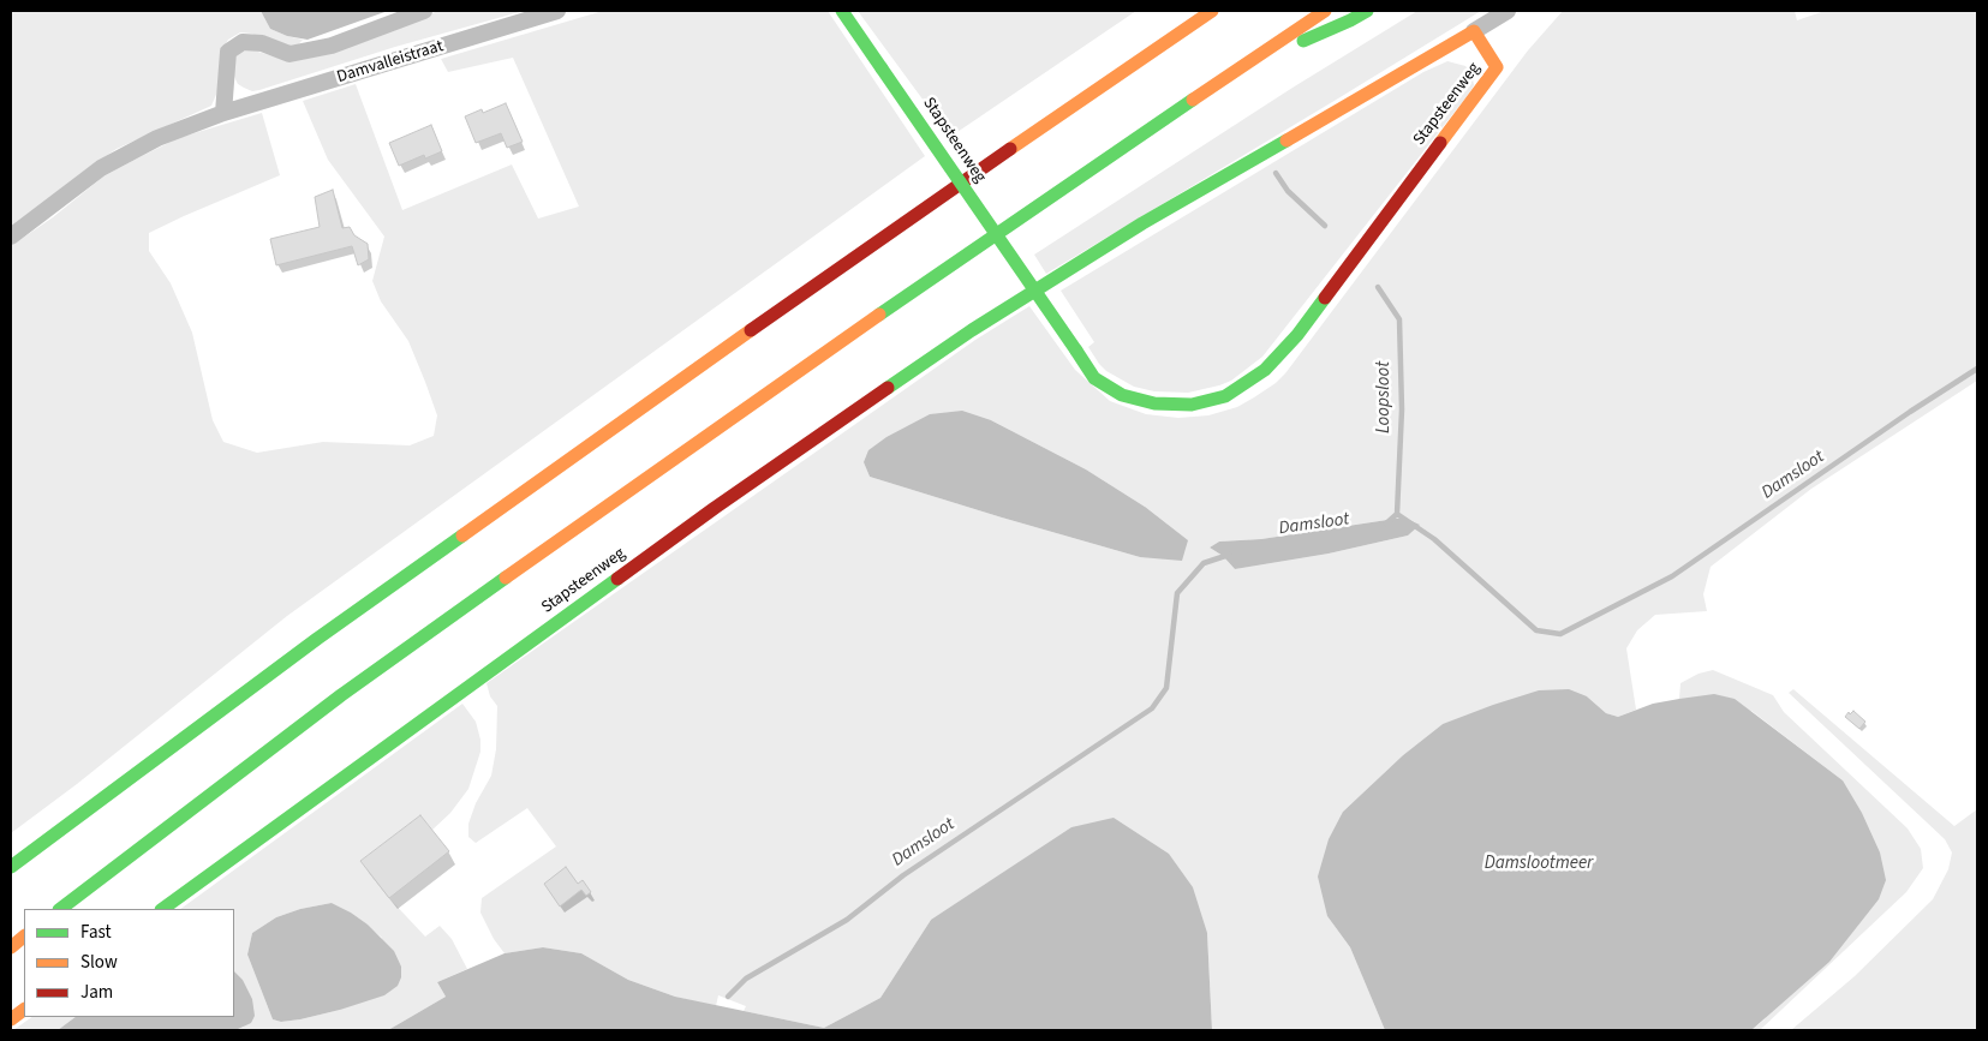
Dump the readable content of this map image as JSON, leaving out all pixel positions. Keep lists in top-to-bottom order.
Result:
{
  "streets": {
    "main road": ["Stapsteenweg"],
    "street": ["Damvalleistraat"]
  },
  "water": ["Loopsloot", "Damsloot", "Damslootmeer"],
  "legend": ["Fast", "Slow", "Jam"]
}
